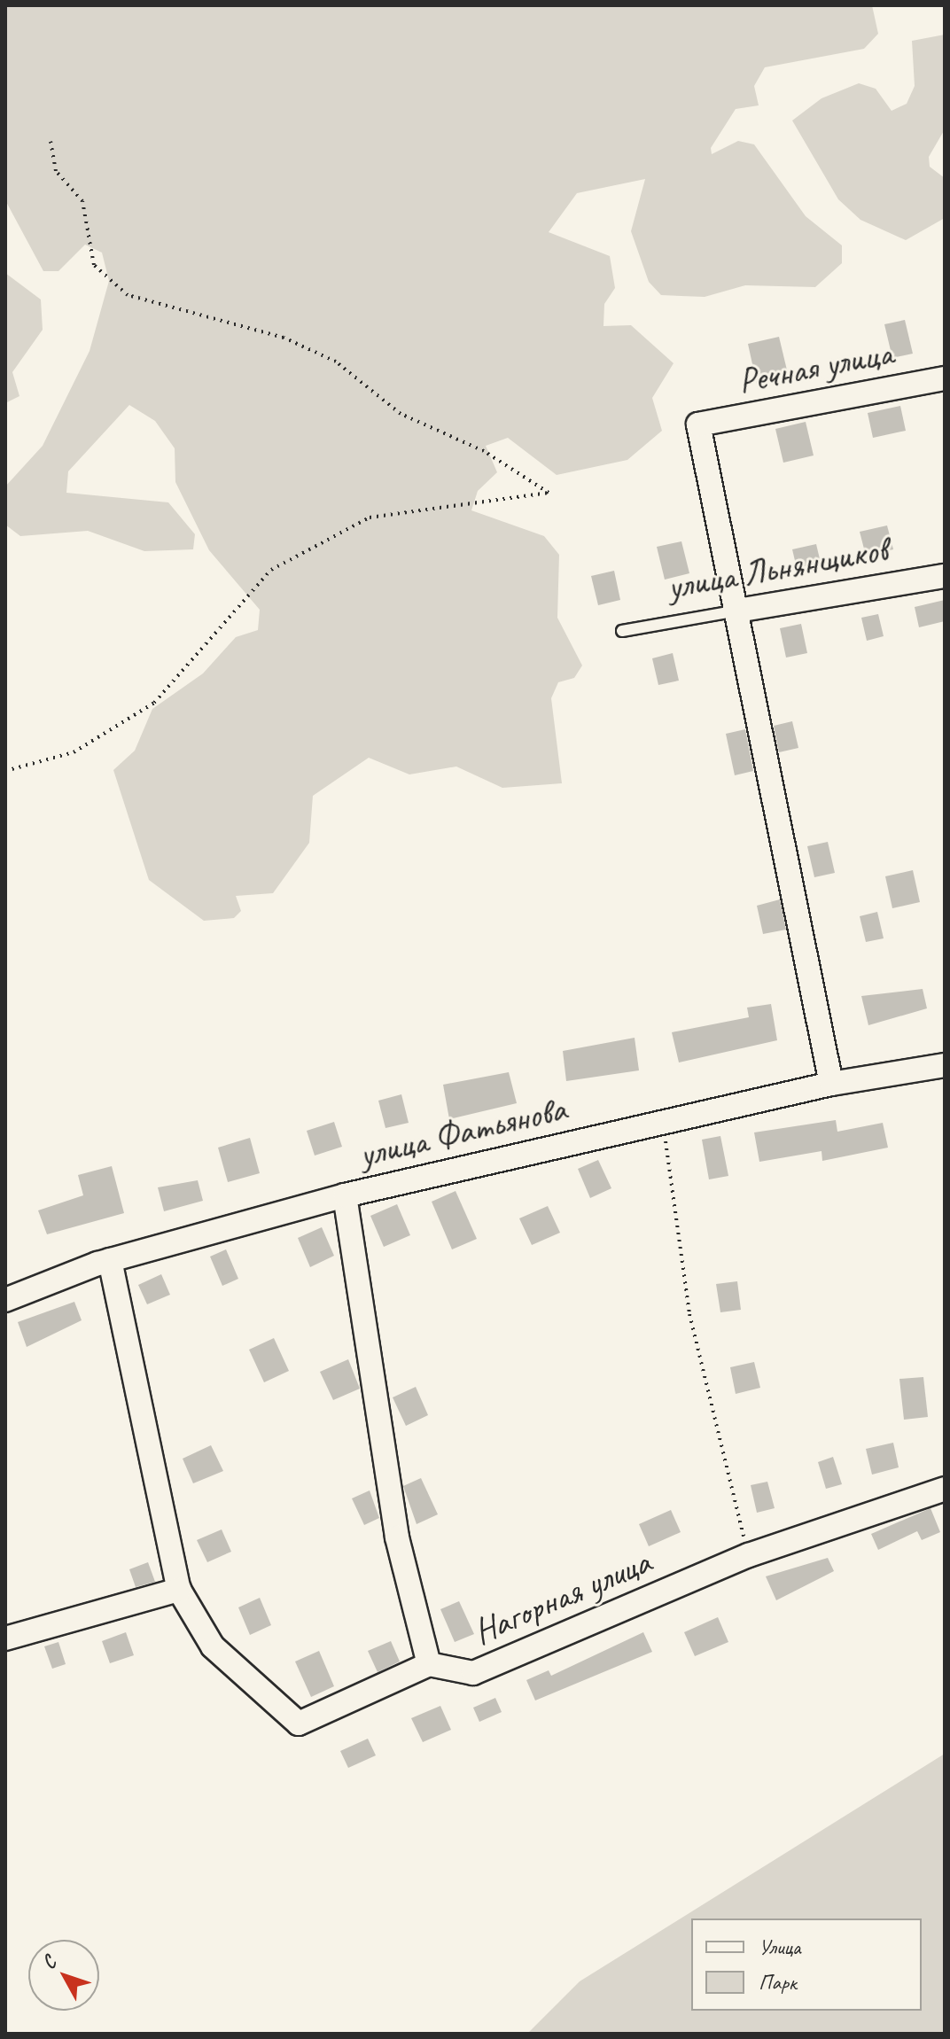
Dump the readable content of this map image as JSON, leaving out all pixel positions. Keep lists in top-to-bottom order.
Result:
{
  "streets": {
    "street": [
      "Речная улица",
      "улица Льнянщиков",
      "улица Фатьянова",
      "Нагорная улица"
    ]
  },
  "crossings": [
    ["Речная улица", "улица Льнянщиков"]
  ],
  "legend": ["Улица", "Парк"],
  "north": "top left"
}
